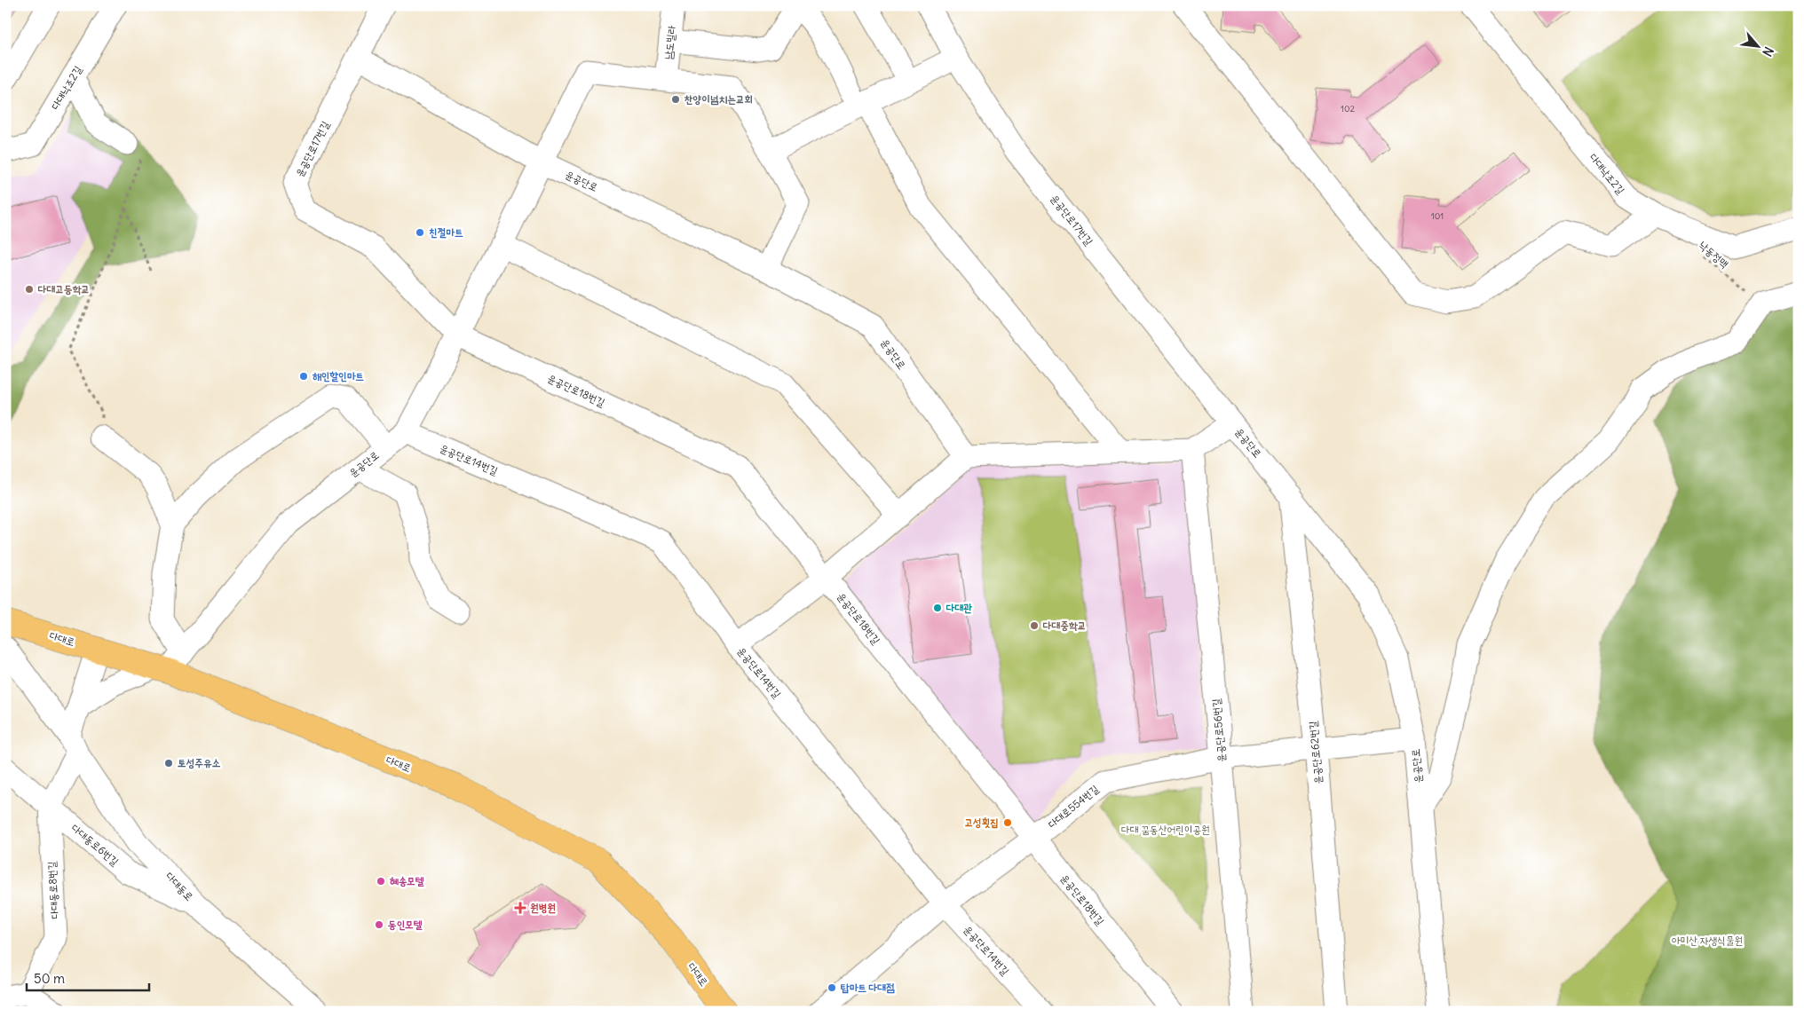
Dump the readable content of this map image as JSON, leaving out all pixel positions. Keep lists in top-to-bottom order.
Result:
{
  "streets": {
    "main road": ["다대로"],
    "street": [
      "남도빌라",
      "다대낙조2길",
      "윤공단로17번길",
      "윤공단로",
      "윤공단로18번길",
      "윤공단로14번길",
      "윤공단로56번길",
      "윤공단로62번길",
      "다대로554번길",
      "다대동로6번길",
      "다대동로",
      "다대동로8번길"
    ],
    "path": ["낙동정맥"]
  },
  "crossings": [
    ["윤공단로17번길", "윤공단로"],
    ["윤공단로17번길", "윤공단로18번길"],
    ["윤공단로", "윤공단로18번길"],
    ["윤공단로", "윤공단로14번길"],
    ["윤공단로", "다대로"],
    ["윤공단로", "윤공단로56번길"],
    ["윤공단로", "윤공단로62번길"],
    ["윤공단로", "다대로554번길"],
    ["윤공단로18번길", "다대로554번길"],
    ["윤공단로14번길", "다대로554번길"],
    ["다대로", "다대동로8번길"],
    ["윤공단로56번길", "다대로554번길"],
    ["윤공단로62번길", "다대로554번길"],
    ["다대동로6번길", "다대동로"],
    ["다대동로6번길", "다대동로8번길"],
    ["다대동로", "다대동로8번길"]
  ],
  "parks": ["다대 꿈동산어린이공원", "아미산 자생식물원"],
  "places": {
    "other": [
      "찬양이넘치는교회",
      "친절마트",
      "다대고등학교",
      "해인할인마트",
      "다대관",
      "다대중학교",
      "토성주유소",
      "고성횟집",
      "혜송모텔",
      "동인모텔",
      "탑마트 다대점"
    ],
    "health": ["원병원"]
  },
  "house_numbers": ["102", "101"],
  "scale_bar": "50 m",
  "north": "bottom right"
}
